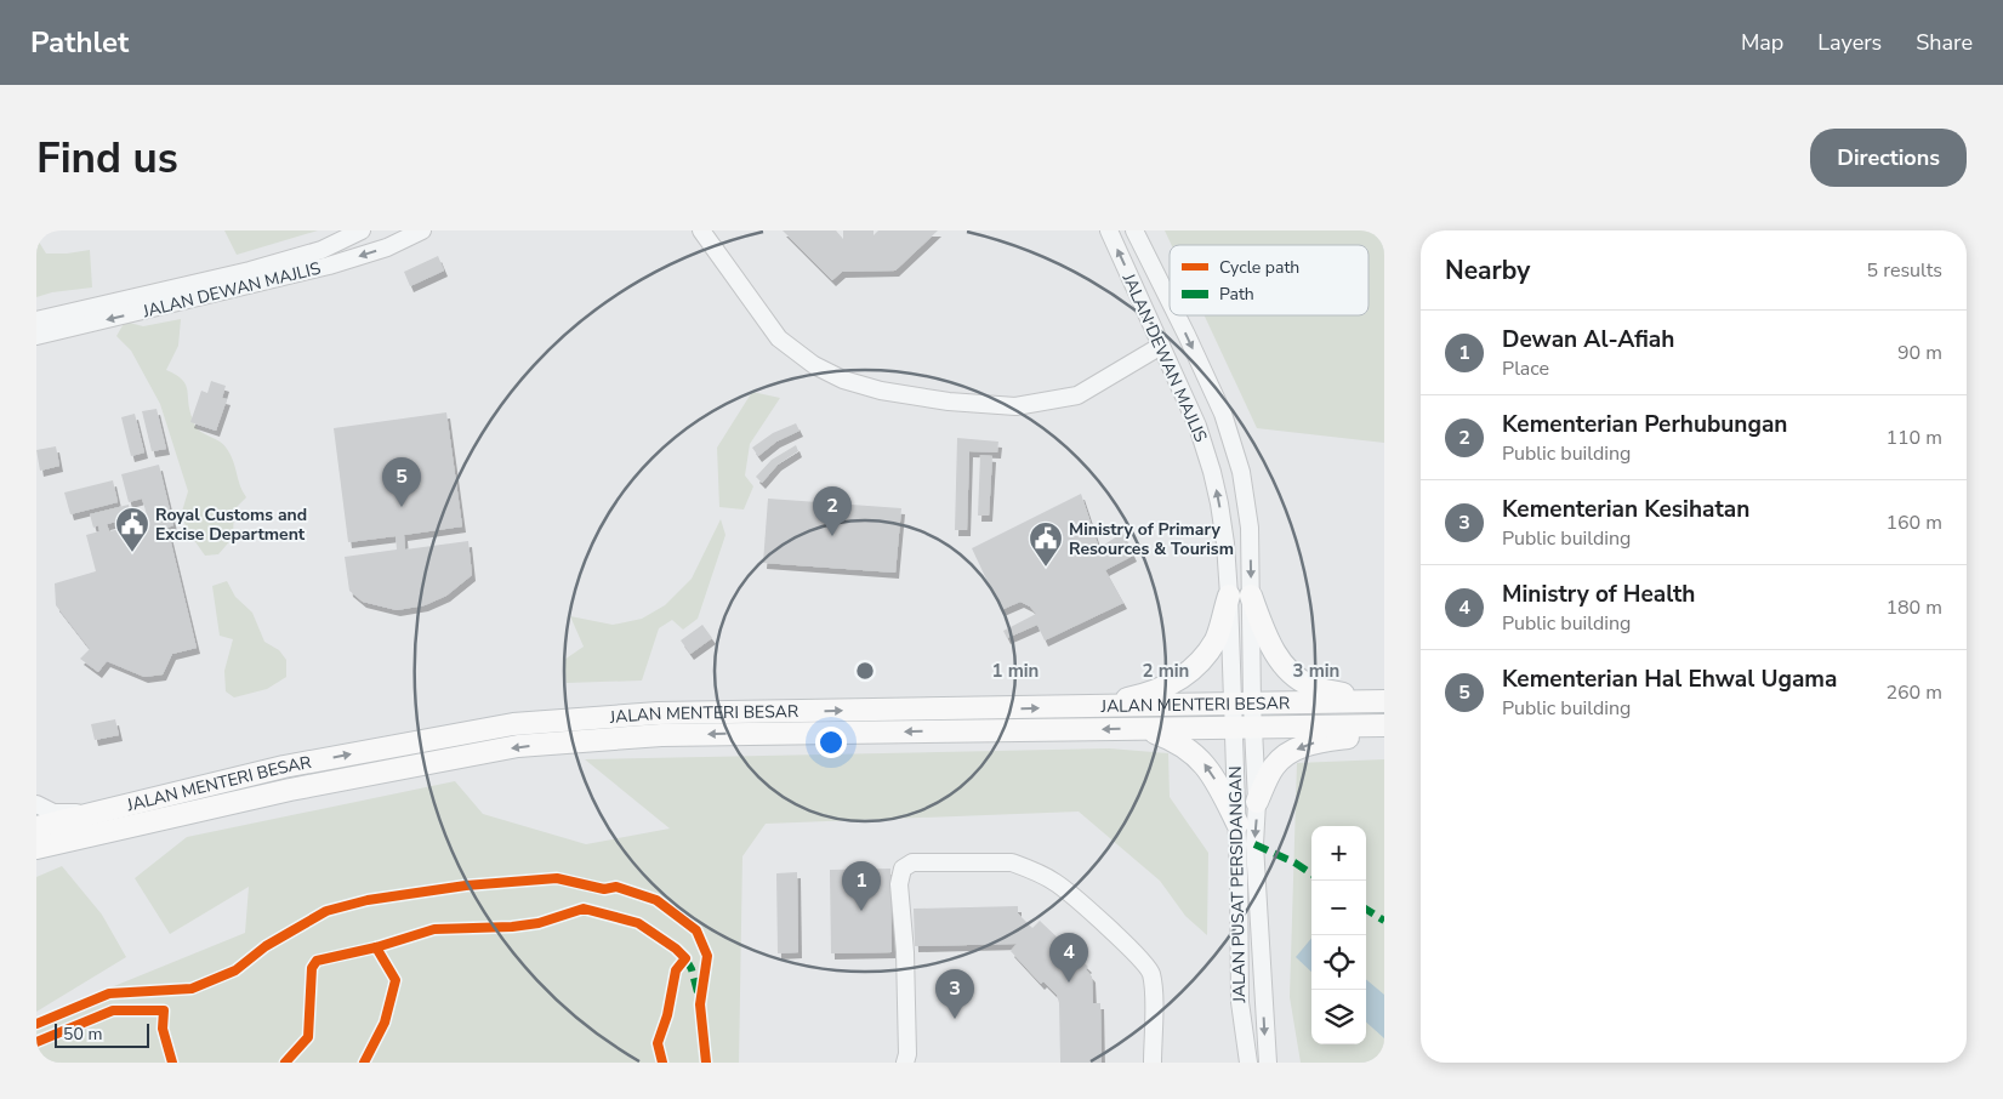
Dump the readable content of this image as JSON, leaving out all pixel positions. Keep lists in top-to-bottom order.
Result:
{
  "streets": {
    "main road": ["JALAN MENTERI BESAR"],
    "street": ["JALAN DEWAN MAJLIS", "JALAN PUSAT PERSIDANGAN"]
  },
  "crossings": [
    ["JALAN DEWAN MAJLIS", "JALAN MENTERI BESAR"],
    ["JALAN DEWAN MAJLIS", "JALAN PUSAT PERSIDANGAN"],
    ["JALAN MENTERI BESAR", "JALAN PUSAT PERSIDANGAN"]
  ],
  "places": {
    "public building": ["Royal Customs and Excise Department", "Ministry of Primary Resources & Tourism"]
  },
  "legend": ["Cycle path", "Path"],
  "scale_bar": "50 m",
  "page": {
    "header": "Pathlet",
    "nav": ["Map", "Layers", "Share"],
    "buttons": "Directions",
    "title": "Find us",
    "heading": ["Nearby", "5 results"],
    "list": [
      {
        "mark": "1",
        "name": "Dewan Al-Afiah",
        "note": "Place",
        "value": "90 m"
      },
      {
        "mark": "2",
        "name": "Kementerian Perhubungan",
        "note": "Public building",
        "value": "110 m"
      },
      {
        "mark": "3",
        "name": "Kementerian Kesihatan",
        "note": "Public building",
        "value": "160 m"
      },
      {
        "mark": "4",
        "name": "Ministry of Health",
        "note": "Public building",
        "value": "180 m"
      },
      {
        "mark": "5",
        "name": "Kementerian Hal Ehwal Ugama",
        "note": "Public building",
        "value": "260 m"
      }
    ],
    "pins": [
      "5",
      "2",
      "1",
      "4",
      "3"
    ],
    "map_buttons": ["+", "−"],
    "scale": "50 m"
  },
  "rings": ["1 min", "2 min", "3 min"]
}
